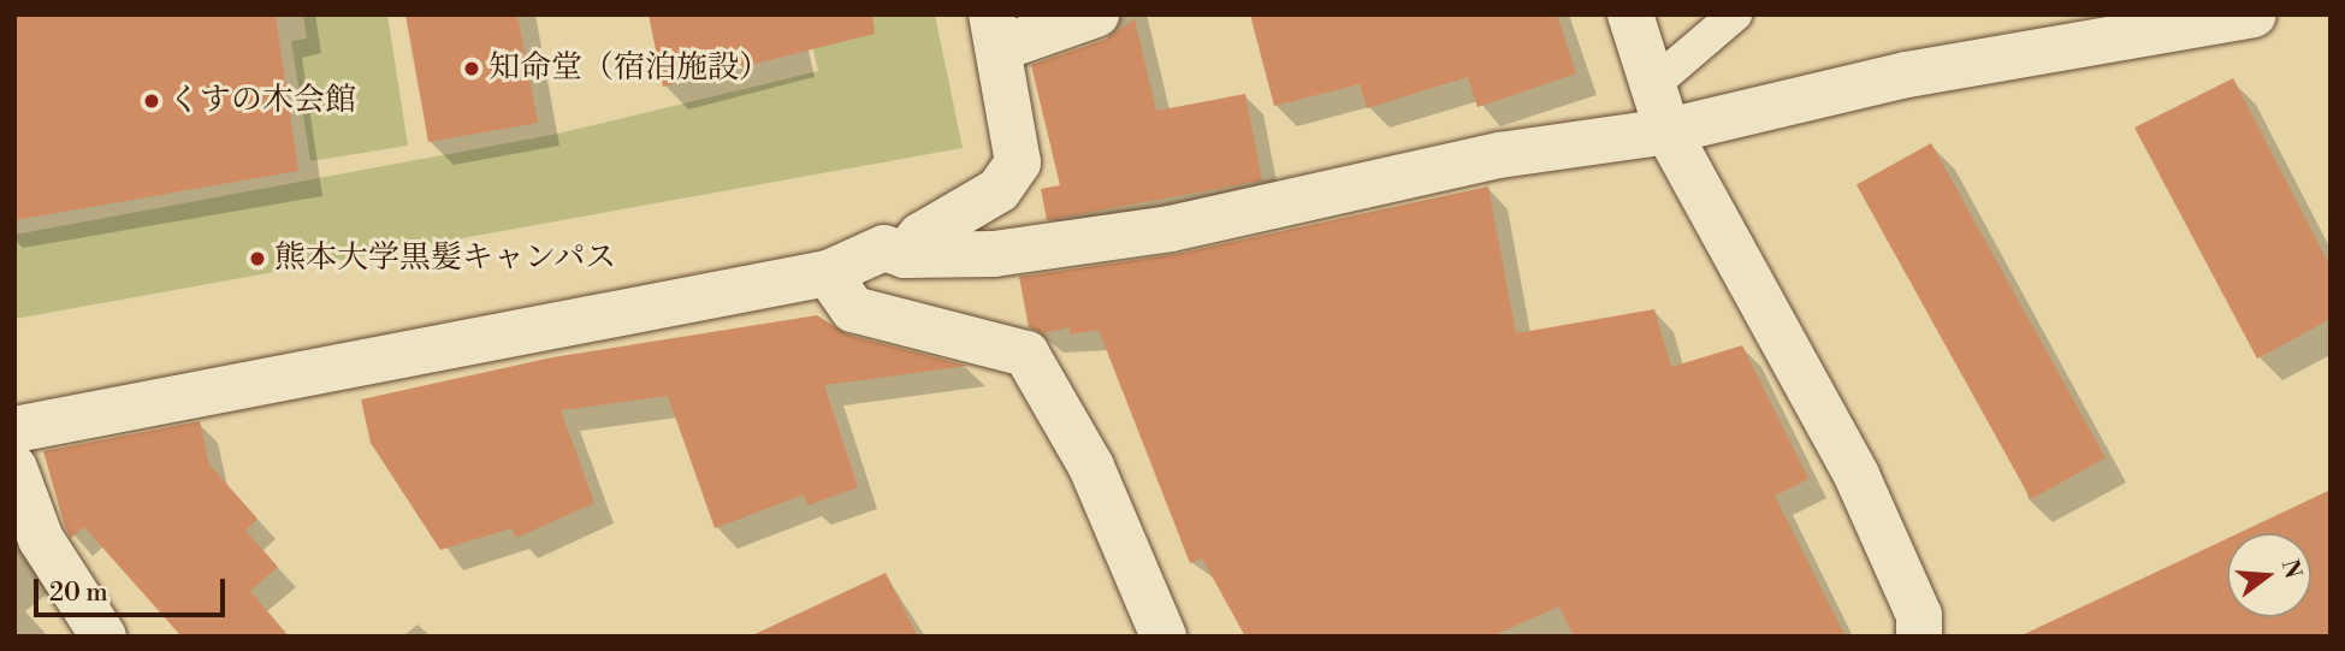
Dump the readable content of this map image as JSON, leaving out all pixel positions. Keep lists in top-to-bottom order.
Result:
{
  "places": ["知命堂（宿泊施設）", "くすの木会館", "熊本大学黒髪キャンパス"],
  "scale_bar": "20 m",
  "north": "right"
}
